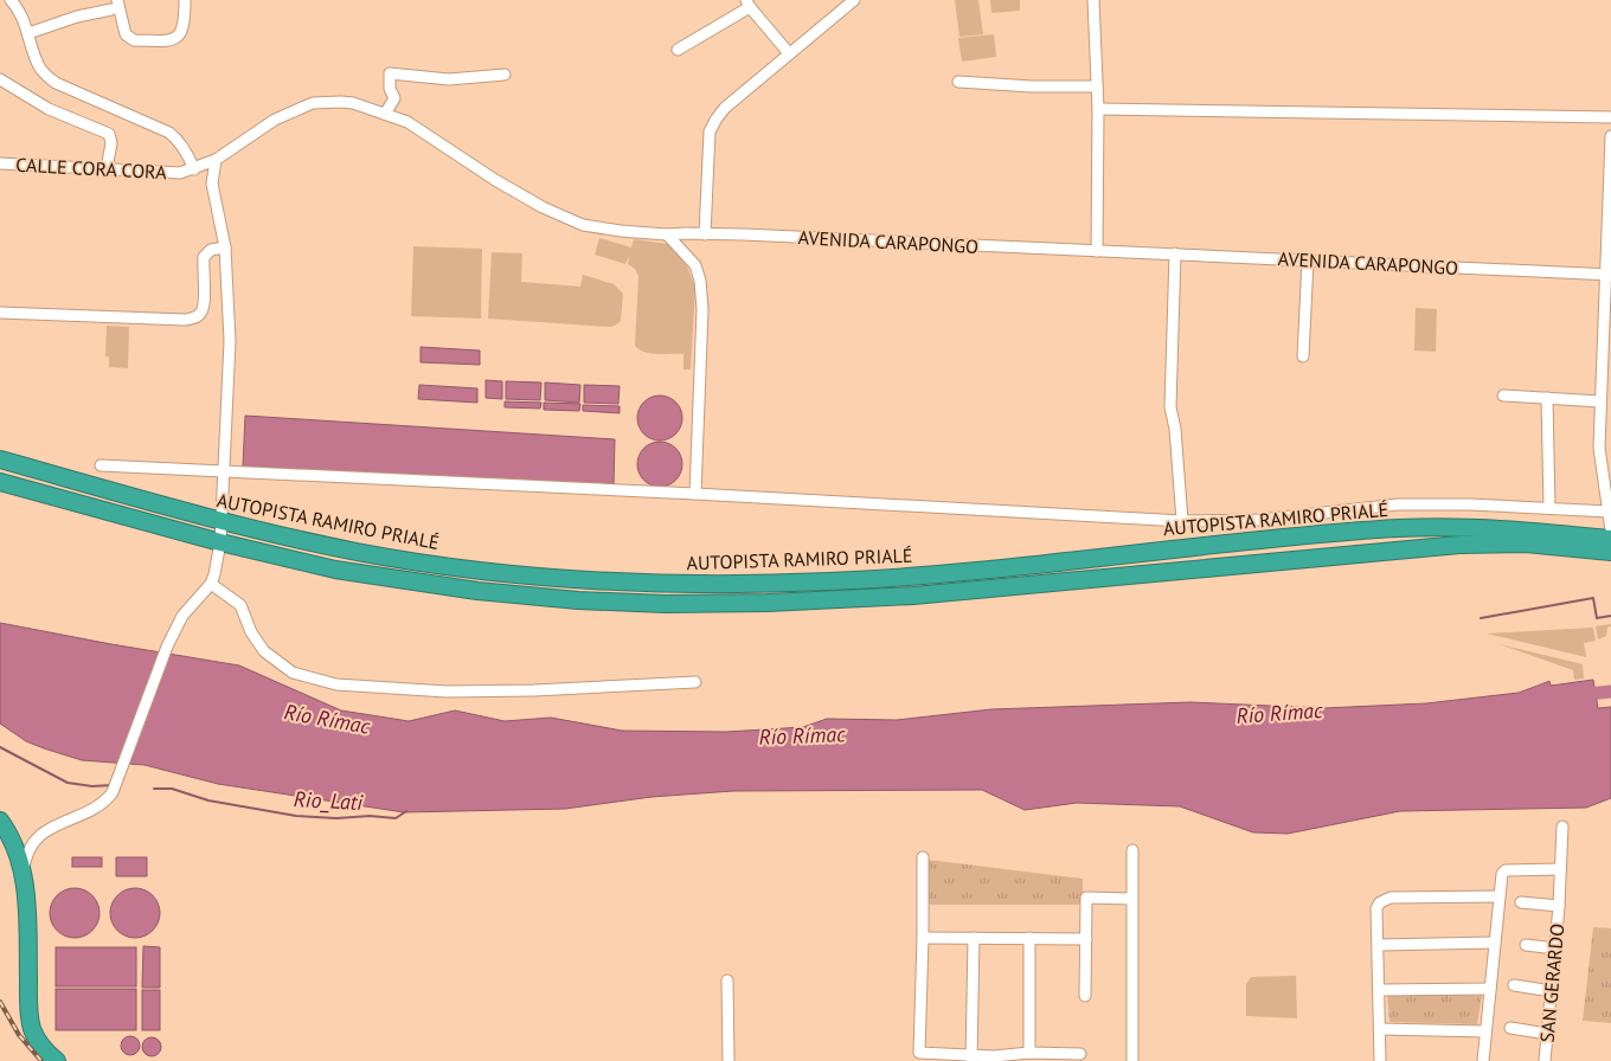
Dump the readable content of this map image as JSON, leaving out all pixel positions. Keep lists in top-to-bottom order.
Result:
{
  "streets": {
    "highway": ["AUTOPISTA RAMIRO PRIALÉ"],
    "street": ["CALLE CORA CORA", "AVENIDA CARAPONGO", "SAN GERARDO"]
  },
  "crossings": [
    ["CALLE CORA CORA", "AVENIDA CARAPONGO"]
  ],
  "water": ["Río Rímac", "Rio_Lati"]
}
